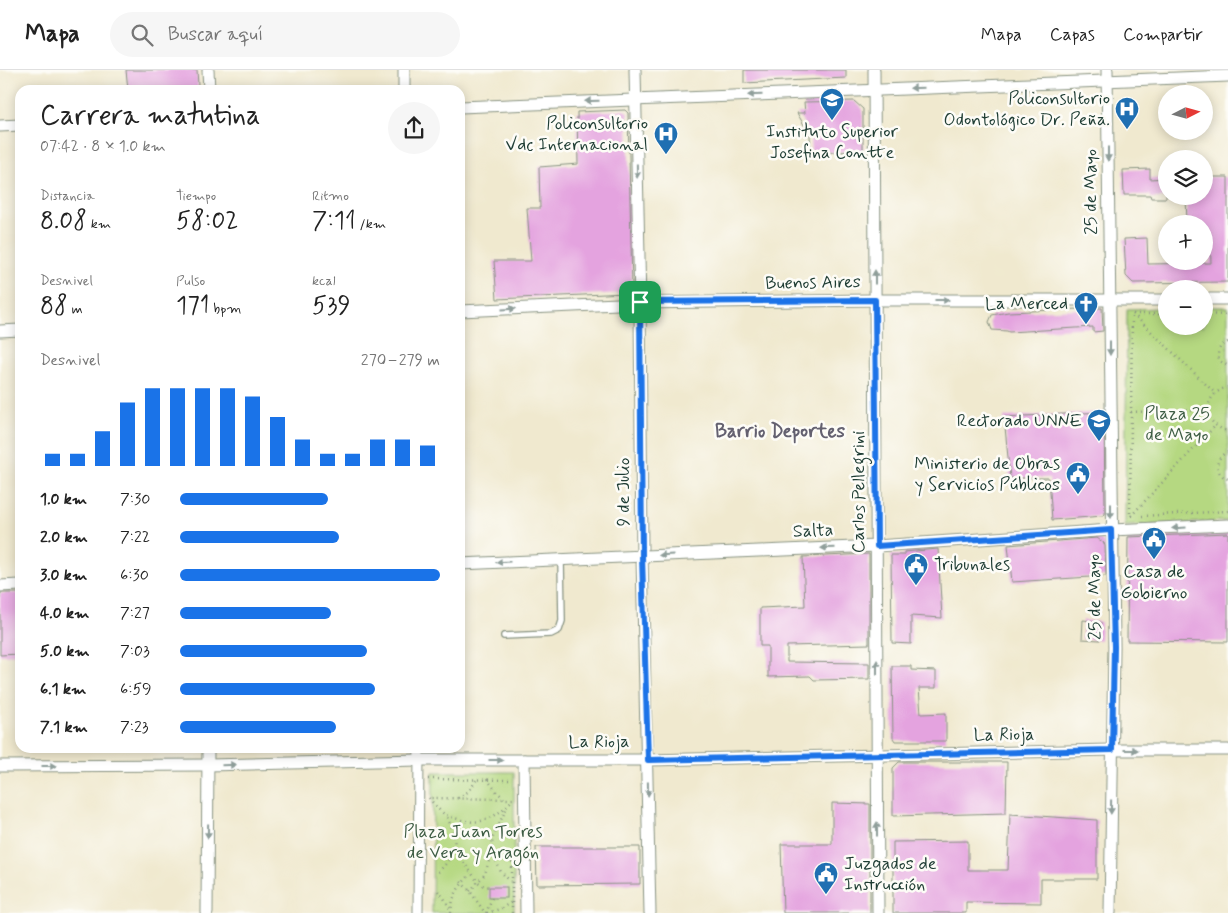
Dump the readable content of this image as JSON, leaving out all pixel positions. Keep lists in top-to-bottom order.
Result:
{
  "streets": {
    "street": [
      "25 de Mayo",
      "Buenos Aires",
      "9 de Julio",
      "Carlos Pellegrini",
      "Salta",
      "La Rioja"
    ]
  },
  "crossings": [
    ["25 de Mayo", "Buenos Aires"],
    ["25 de Mayo", "Salta"],
    ["25 de Mayo", "La Rioja"],
    ["Buenos Aires", "9 de Julio"],
    ["Buenos Aires", "Carlos Pellegrini"],
    ["9 de Julio", "Salta"],
    ["9 de Julio", "La Rioja"],
    ["Carlos Pellegrini", "Salta"],
    ["Carlos Pellegrini", "La Rioja"]
  ],
  "one_way": [
    "25 de Mayo",
    "Buenos Aires",
    "9 de Julio",
    "Carlos Pellegrini",
    "Salta",
    "La Rioja"
  ],
  "districts": ["Barrio Deportes"],
  "parks": ["Plaza 25 de Mayo", "Plaza Juan Torres de Vera y Aragón"],
  "places": {
    "school or university": ["Instituto Superior Josefina Contte", "Rectorado UNNE"],
    "hospital": ["Policonsultorio Odontológico Dr. Peña.", "Policonsultorio Vdc Internacional"],
    "church": ["La Merced"],
    "public building": [
      "Ministerio de Obras y Servicios Públicos",
      "Casa de Gobierno",
      "Tribunales",
      "Juzgados de Instrucción"
    ]
  },
  "north": "right",
  "page": {
    "header": "Mapa",
    "search": "Buscar aquí",
    "nav": ["Mapa", "Capas", "Compartir"],
    "map_buttons": ["+", "−"],
    "heading": ["Carrera matutina", "07:42 · 8 × 1.0 km"],
    "stats": [
      ["Distancia", "8.08 km"],
      ["Tiempo", "58:02"],
      ["Ritmo", "7:11 /km"],
      ["Desnivel", "88 m"],
      ["Pulso", "171 bpm"],
      ["kcal", "539"]
    ],
    "chart": ["Desnivel", "270–279 m"],
    "list": [
      {
        "name": "1.0 km",
        "note": "7:30"
      },
      {
        "name": "2.0 km",
        "note": "7:22"
      },
      {
        "name": "3.0 km",
        "note": "6:30"
      },
      {
        "name": "4.0 km",
        "note": "7:27"
      },
      {
        "name": "5.0 km",
        "note": "7:03"
      },
      {
        "name": "6.1 km",
        "note": "6:59"
      },
      {
        "name": "7.1 km",
        "note": "7:23"
      }
    ]
  }
}
